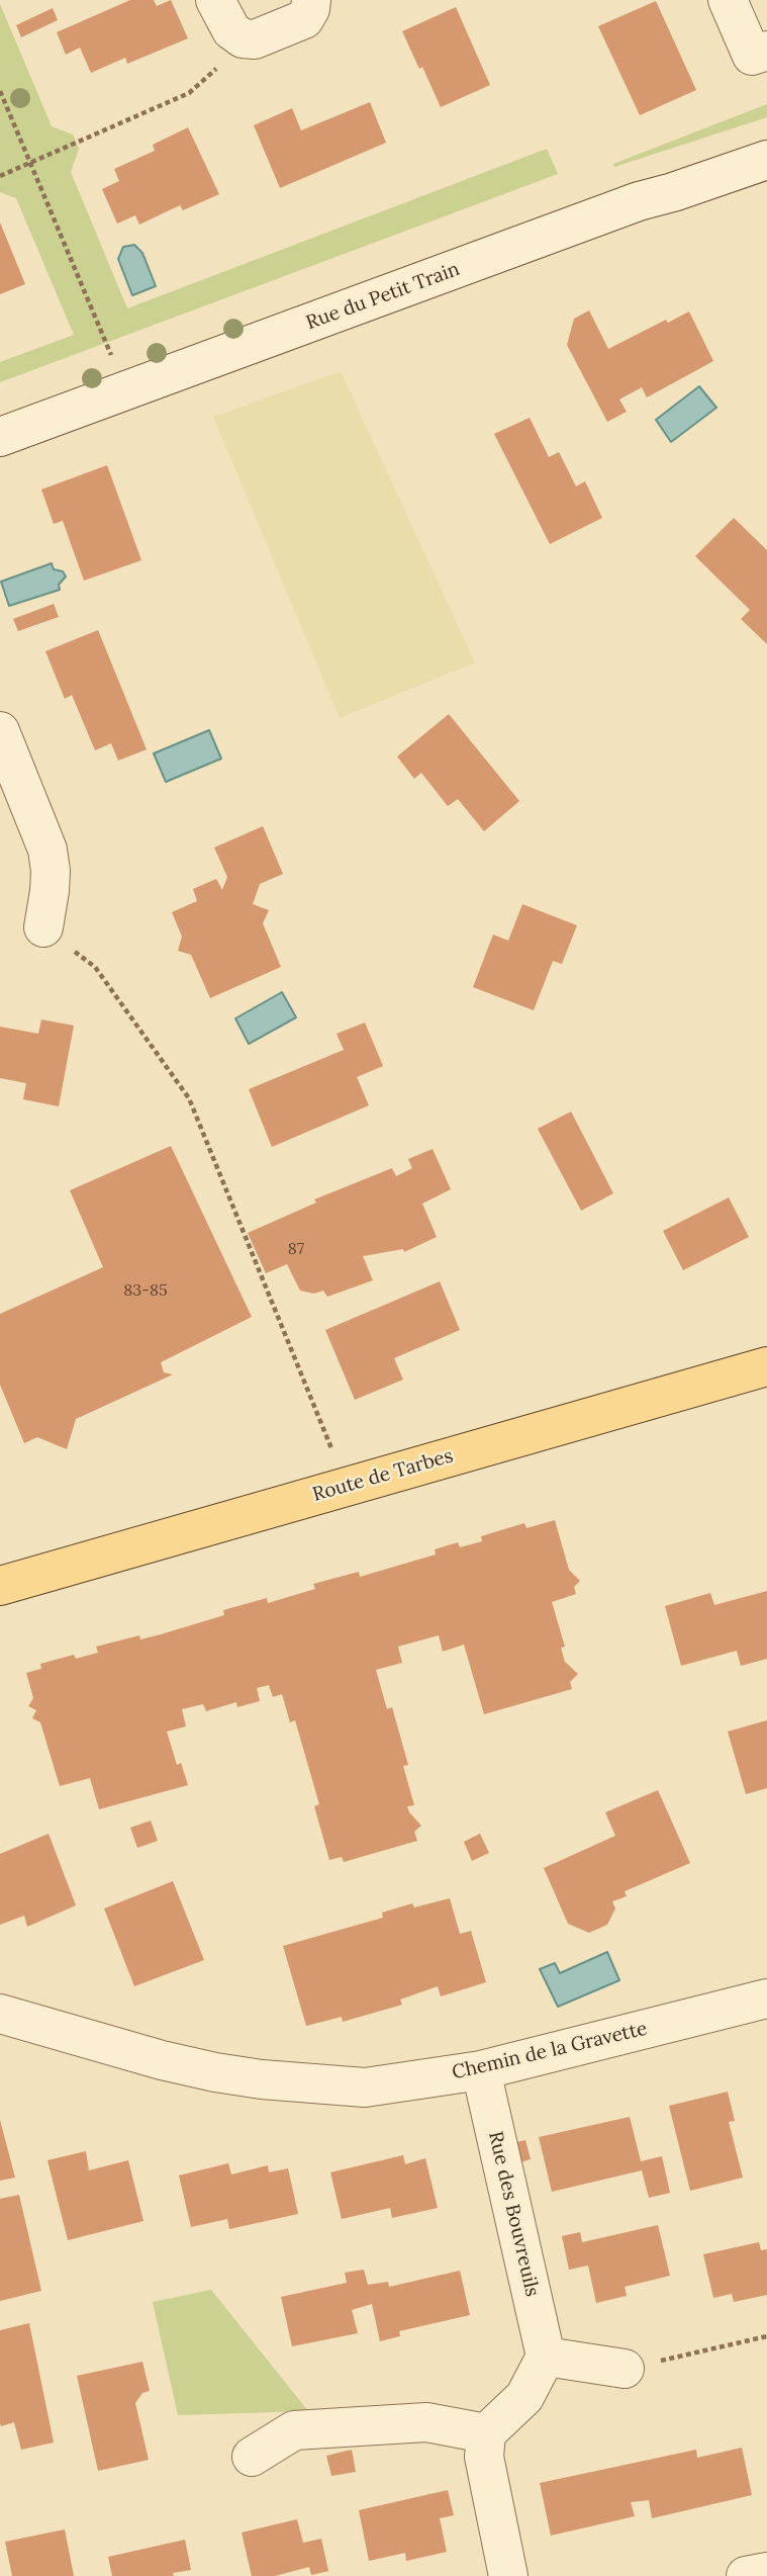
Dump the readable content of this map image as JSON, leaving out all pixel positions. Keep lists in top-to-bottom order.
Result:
{
  "streets": {
    "main road": ["Route de Tarbes"],
    "street": ["Rue du Petit Train", "Chemin de la Gravette", "Rue des Bouvreuils"]
  },
  "crossings": [
    ["Chemin de la Gravette", "Rue des Bouvreuils"]
  ],
  "house_numbers": ["87", "83-85"]
}
